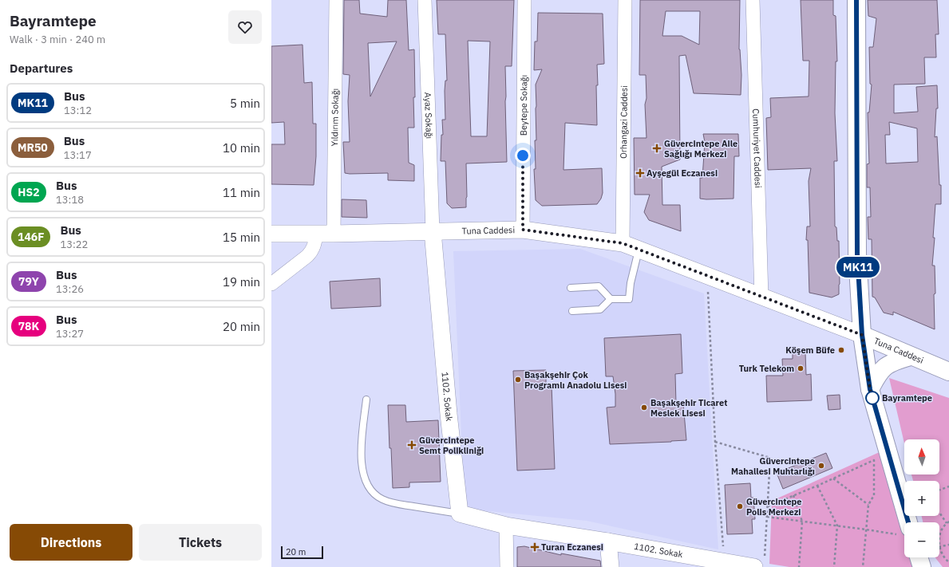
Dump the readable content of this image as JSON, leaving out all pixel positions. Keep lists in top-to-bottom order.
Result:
{
  "streets": {
    "main road": ["Tuna Caddesi"],
    "street": [
      "Beytepe Sokağı",
      "Ayaz Sokağı",
      "Yıldırım Sokağı",
      "Orhangazi Caddesi",
      "Cumhuriyet Caddesi",
      "1102. Sokak"
    ]
  },
  "crossings": [
    ["Beytepe Sokağı", "Tuna Caddesi"],
    ["Ayaz Sokağı", "Tuna Caddesi"],
    ["Ayaz Sokağı", "1102. Sokak"],
    ["Yıldırım Sokağı", "Tuna Caddesi"],
    ["Orhangazi Caddesi", "Tuna Caddesi"],
    ["Cumhuriyet Caddesi", "Tuna Caddesi"],
    ["Tuna Caddesi", "1102. Sokak"]
  ],
  "places": {
    "health": [
      "Güvercintepe Aile Sağlığı Merkezi",
      "Ayşegül Eczanesi",
      "Güvercintepe Semt Polikliniği",
      "Turan Eczanesi"
    ],
    "other": [
      "Köşem Büfe",
      "Turk Telekom",
      "Başakşehir Çok Programlı Anadolu Lisesi",
      "Bayramtepe",
      "Başakşehir Ticaret Meslek Lisesi",
      "Güvercintepe Mahallesi Muhtarlığı",
      "Güvercintepe Polis Merkezi"
    ]
  },
  "lines": ["bus line MK11"],
  "scale_bar": "20 m",
  "north": "top",
  "page": {
    "heading": [
      ["Bayramtepe", "Walk · 3 min · 240 m"],
      "Departures"
    ],
    "on_map": "MK11",
    "list": [
      {
        "mark": "MK11",
        "name": "Bus",
        "note": "13:12",
        "value": "5 min"
      },
      {
        "mark": "MR50",
        "name": "Bus",
        "note": "13:17",
        "value": "10 min"
      },
      {
        "mark": "HS2",
        "name": "Bus",
        "note": "13:18",
        "value": "11 min"
      },
      {
        "mark": "146F",
        "name": "Bus",
        "note": "13:22",
        "value": "15 min"
      },
      {
        "mark": "79Y",
        "name": "Bus",
        "note": "13:26",
        "value": "19 min"
      },
      {
        "mark": "78K",
        "name": "Bus",
        "note": "13:27",
        "value": "20 min"
      }
    ],
    "map_buttons": ["+", "−"],
    "buttons": ["Directions", "Tickets"],
    "scale": "20 m"
  }
}
